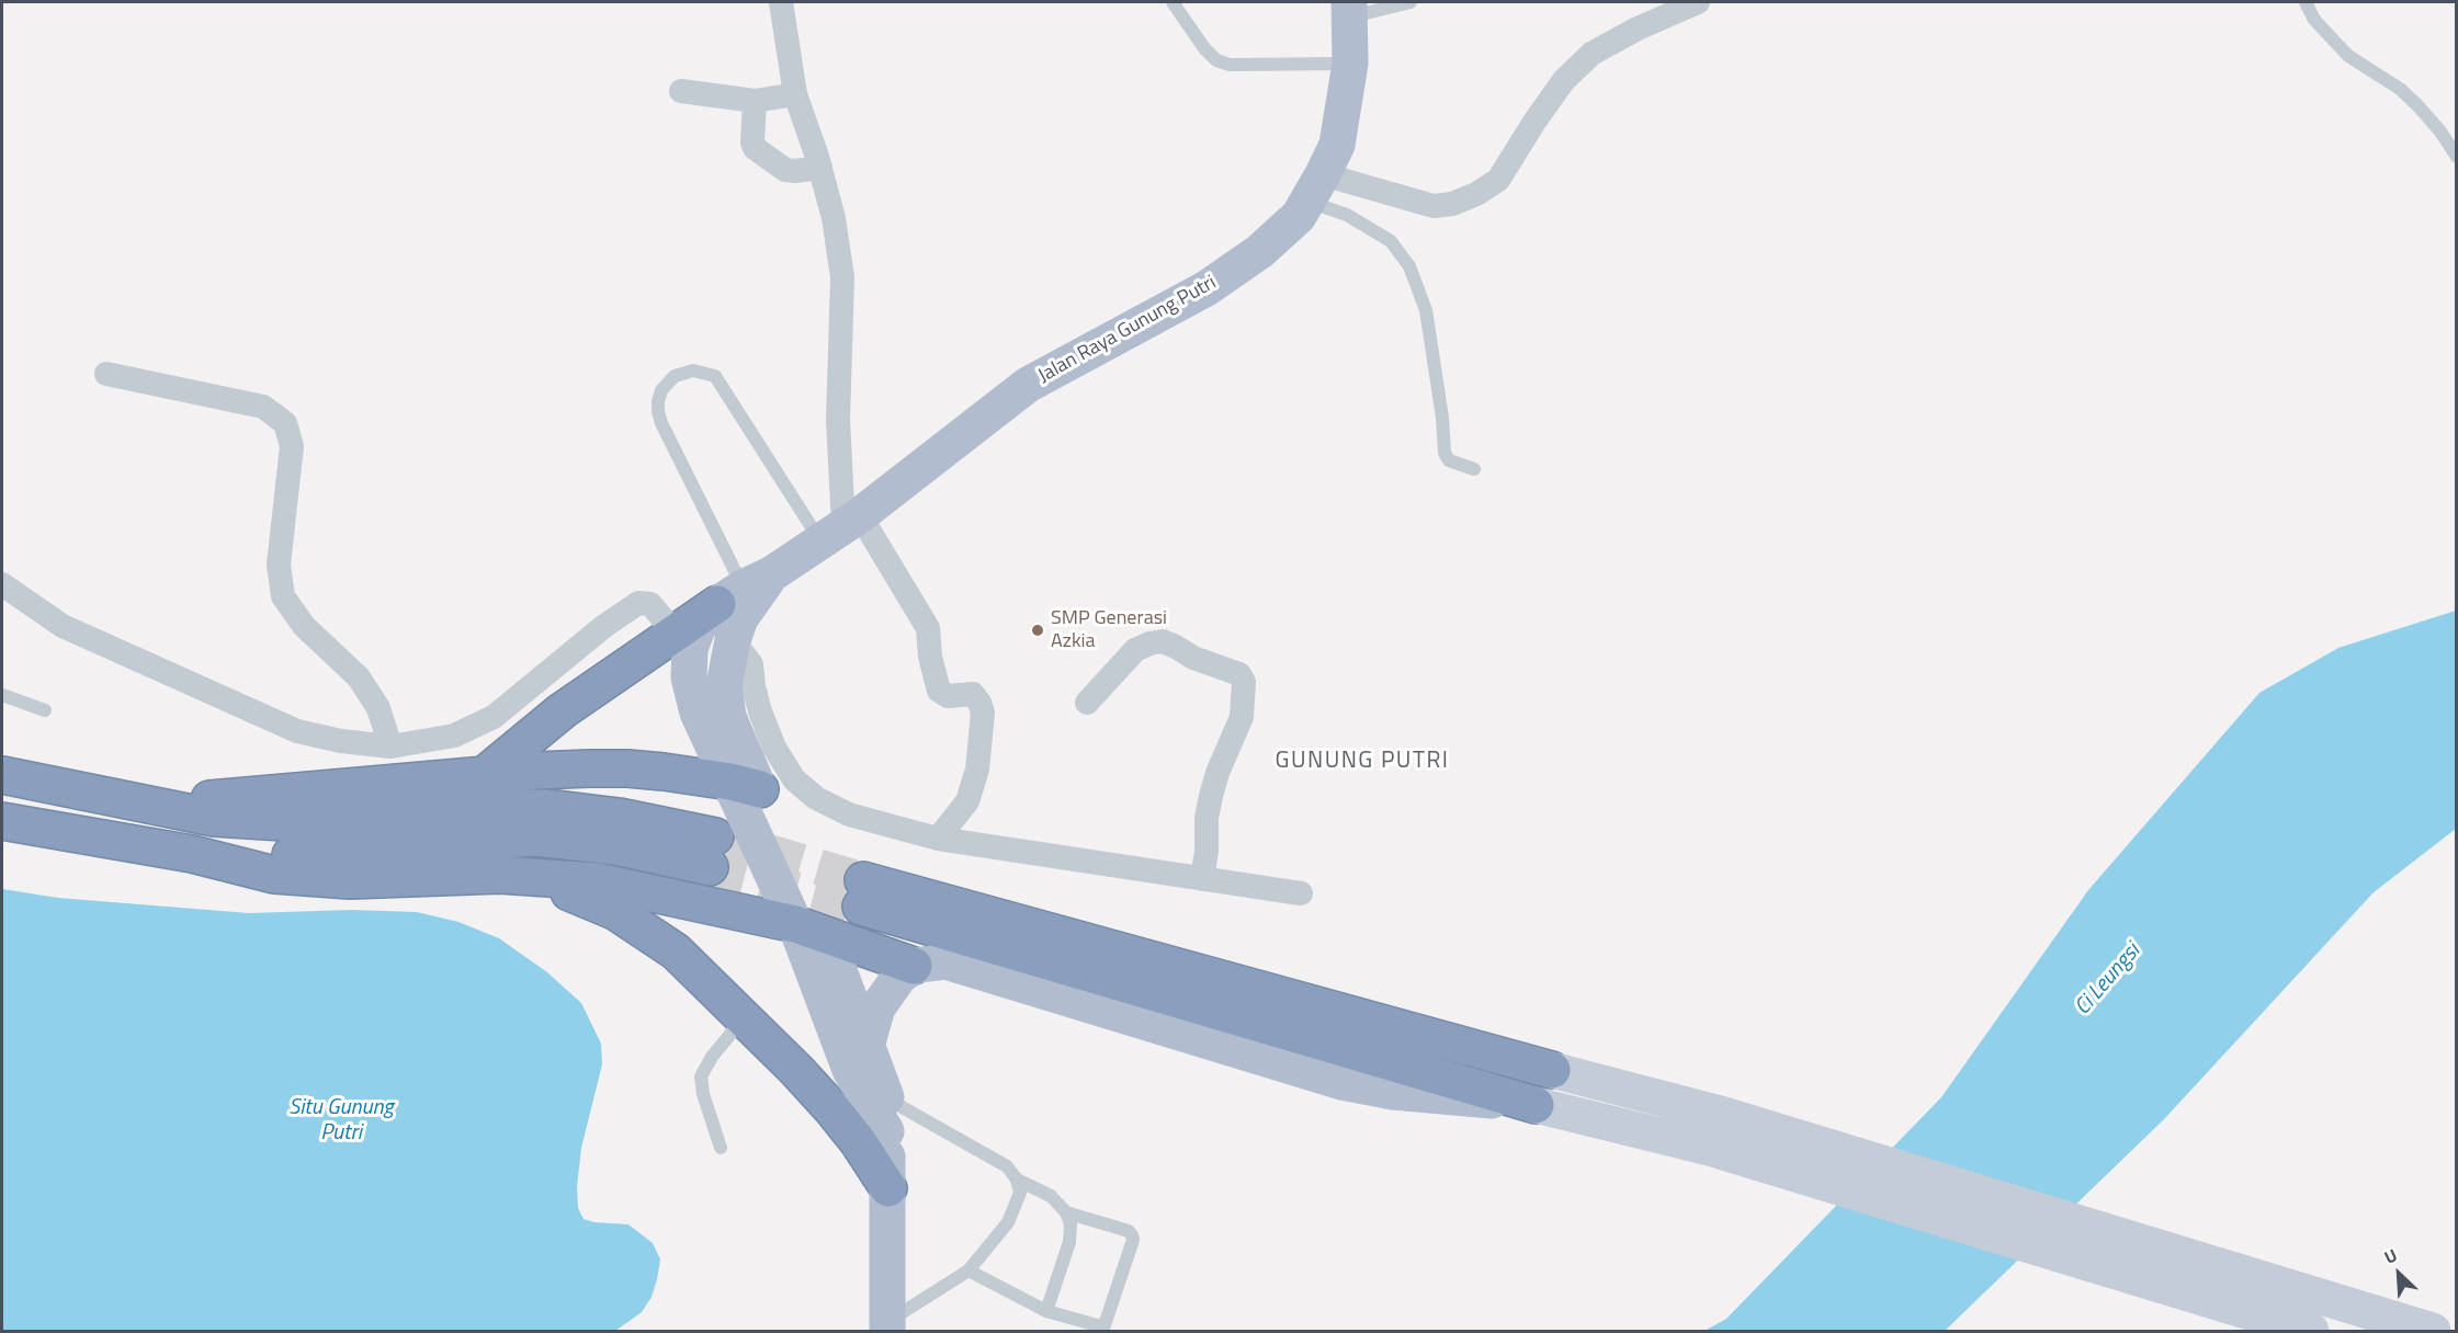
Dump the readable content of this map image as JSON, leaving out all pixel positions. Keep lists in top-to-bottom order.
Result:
{
  "streets": {
    "main road": ["Jalan Raya Gunung Putri"]
  },
  "districts": ["GUNUNG PUTRI"],
  "water": ["Ci Leungsi", "Situ Gunung Putri"],
  "places": ["SMP Generasi Azkia"],
  "north": "top left"
}
